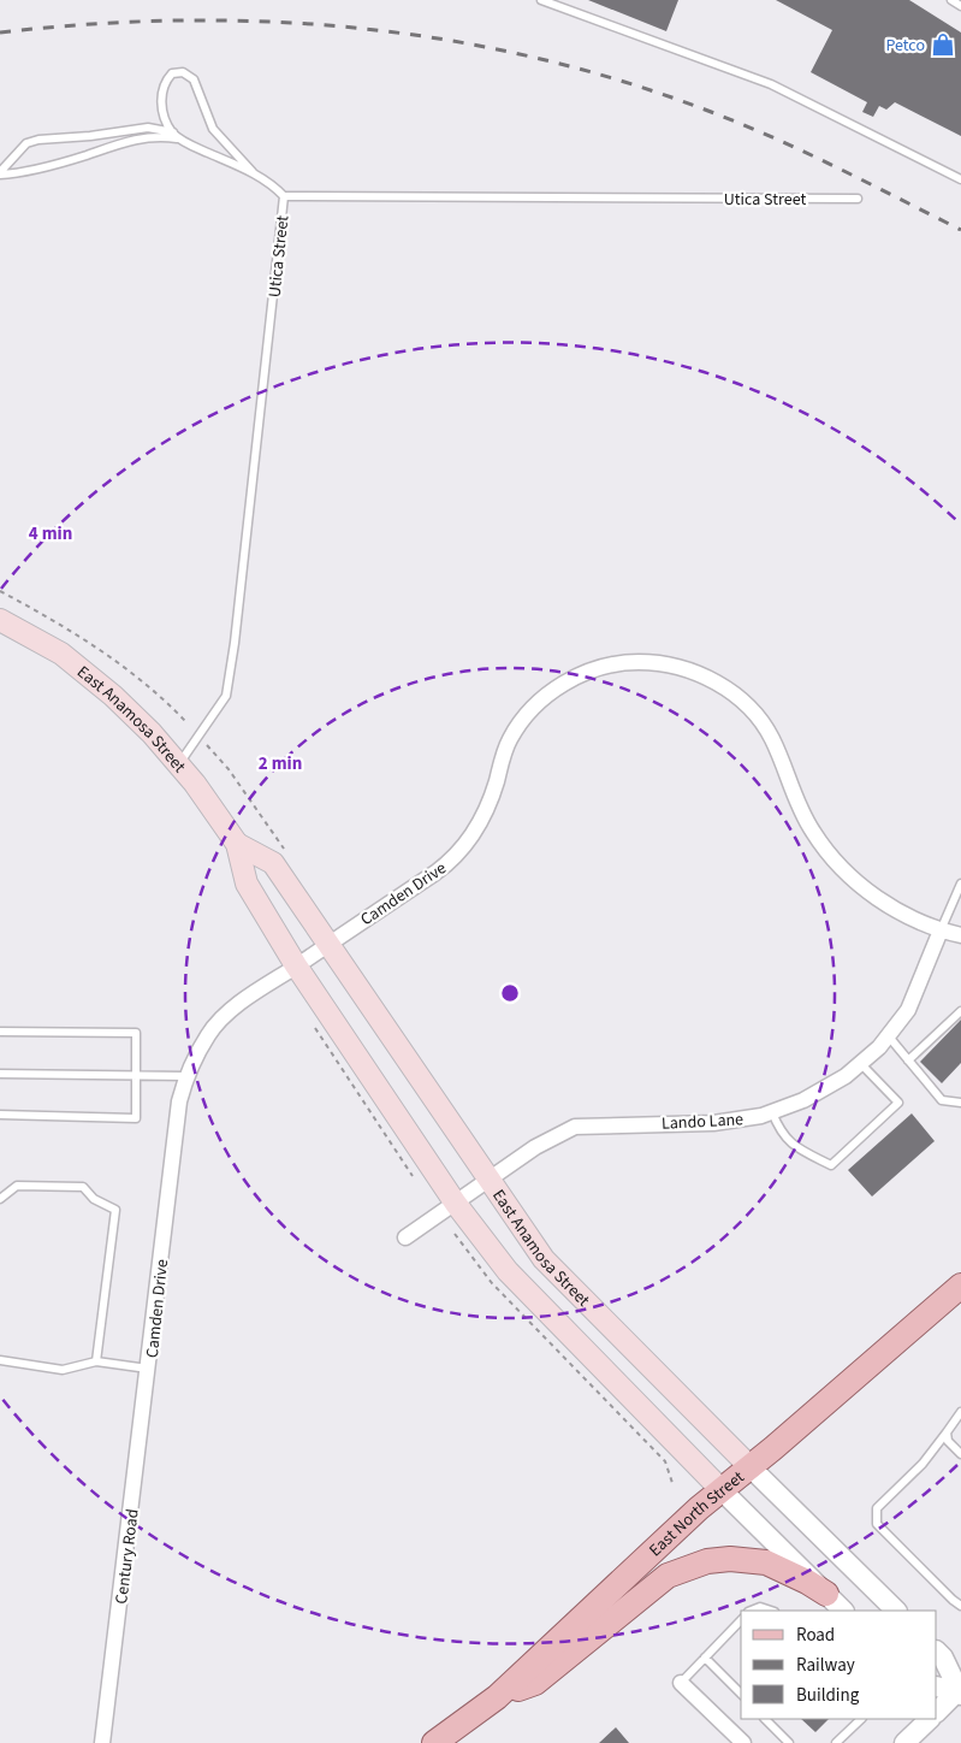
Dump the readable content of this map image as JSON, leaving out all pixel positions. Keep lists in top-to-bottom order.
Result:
{
  "streets": {
    "main road": ["East Anamosa Street", "East North Street"],
    "street": ["Camden Drive", "Lando Lane", "Century Road"],
    "lane": ["Utica Street"]
  },
  "crossings": [
    ["Utica Street", "East Anamosa Street"],
    ["East Anamosa Street", "Camden Drive"],
    ["East Anamosa Street", "Lando Lane"],
    ["East Anamosa Street", "East North Street"],
    ["Camden Drive", "Lando Lane"],
    ["Camden Drive", "Century Road"]
  ],
  "places": {
    "shop": ["Petco"]
  },
  "legend": ["Road", "Railway", "Building"],
  "rings": ["4 min", "2 min"]
}
